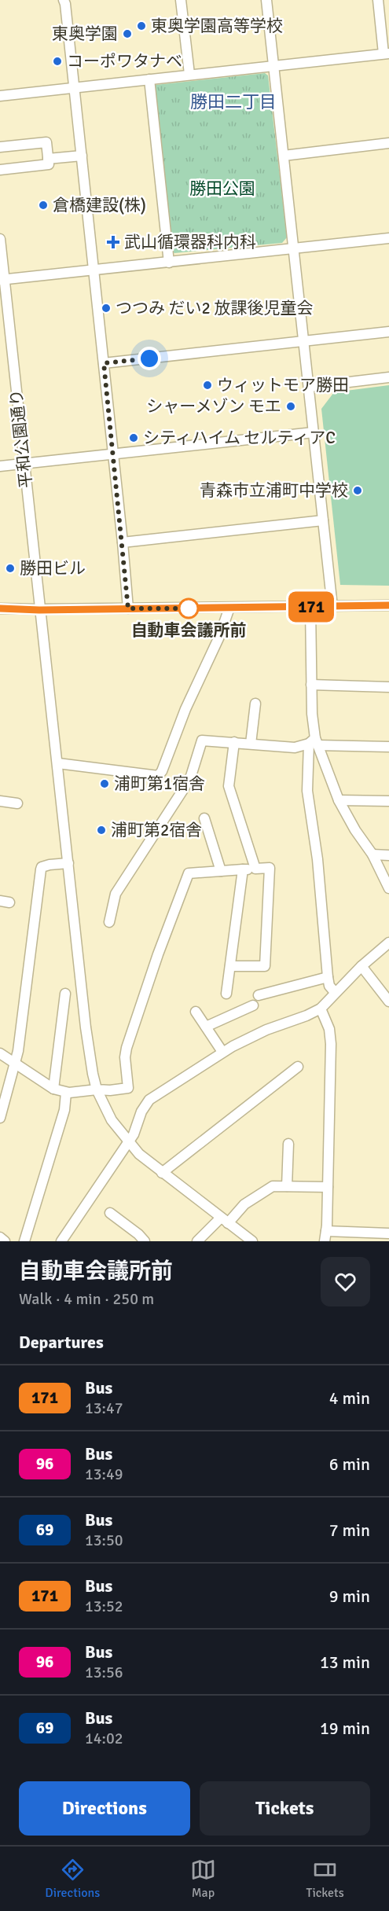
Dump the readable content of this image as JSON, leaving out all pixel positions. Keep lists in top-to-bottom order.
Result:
{
  "streets": {
    "street": ["平和公園通り"]
  },
  "districts": ["勝田二丁目"],
  "parks": ["勝田公園"],
  "places": {
    "other": [
      "東奥学園高等学校",
      "東奥学園",
      "コーポワタナベ",
      "倉橋建設(株)",
      "つつみ だい2 放課後児童会",
      "ウィットモア勝田",
      "シャーメゾン モエ",
      "シティハイム セルティアC",
      "青森市立浦町中学校",
      "勝田ビル",
      "自動車会議所前",
      "浦町第1宿舎",
      "浦町第2宿舎"
    ],
    "health": ["武山循環器科内科"]
  },
  "lines": ["bus line 171"],
  "page": {
    "on_map": "171",
    "heading": [
      ["自動車会議所前", "Walk · 4 min · 250 m"],
      "Departures"
    ],
    "list": [
      {
        "mark": "171",
        "name": "Bus",
        "note": "13:47",
        "value": "4 min"
      },
      {
        "mark": "96",
        "name": "Bus",
        "note": "13:49",
        "value": "6 min"
      },
      {
        "mark": "69",
        "name": "Bus",
        "note": "13:50",
        "value": "7 min"
      },
      {
        "mark": "171",
        "name": "Bus",
        "note": "13:52",
        "value": "9 min"
      },
      {
        "mark": "96",
        "name": "Bus",
        "note": "13:56",
        "value": "13 min"
      },
      {
        "mark": "69",
        "name": "Bus",
        "note": "14:02",
        "value": "19 min"
      }
    ],
    "buttons": ["Directions", "Tickets"],
    "tabs": ["Directions", "Map", "Tickets"]
  }
}
